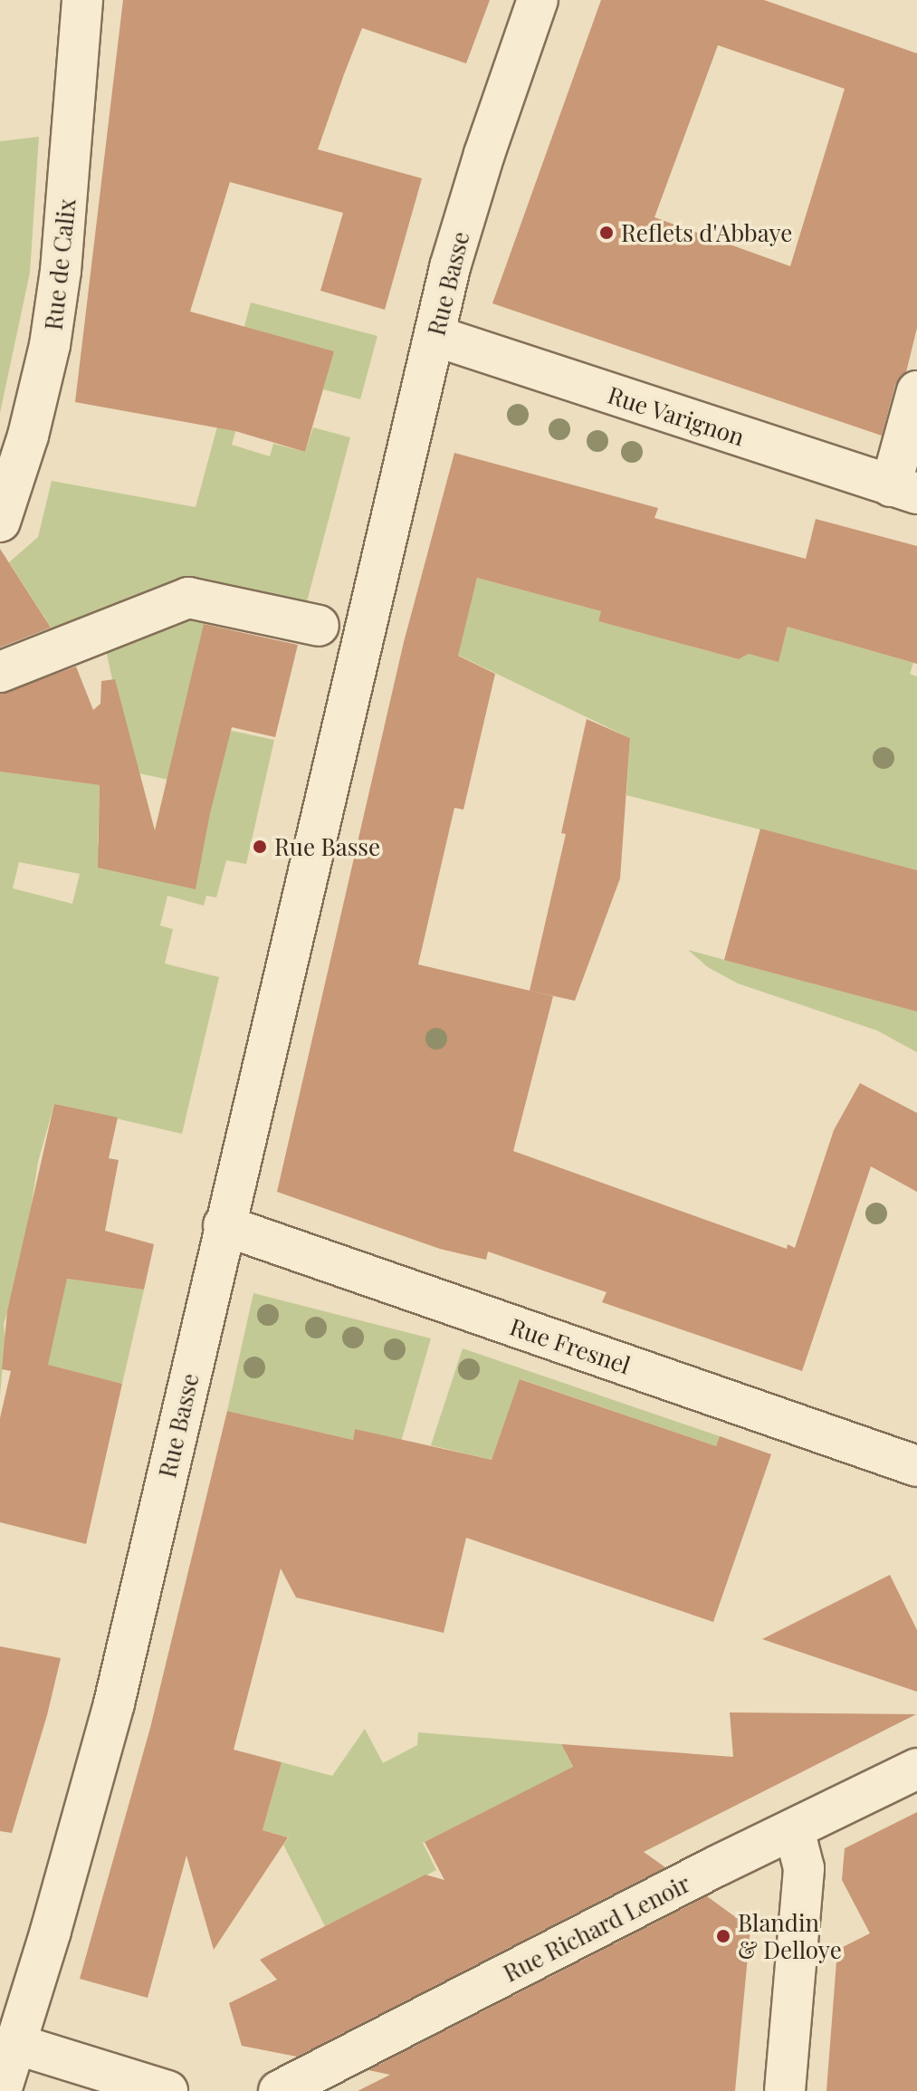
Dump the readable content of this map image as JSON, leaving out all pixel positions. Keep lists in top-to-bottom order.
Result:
{
  "streets": {
    "street": [
      "Rue de Calix",
      "Rue Basse",
      "Rue Varignon",
      "Rue Fresnel",
      "Rue Richard Lenoir"
    ]
  },
  "crossings": [
    ["Rue Basse", "Rue Varignon"],
    ["Rue Basse", "Rue Fresnel"]
  ],
  "places": ["Reflets d'Abbaye", "Rue Basse", "Blandin & Delloye"]
}
